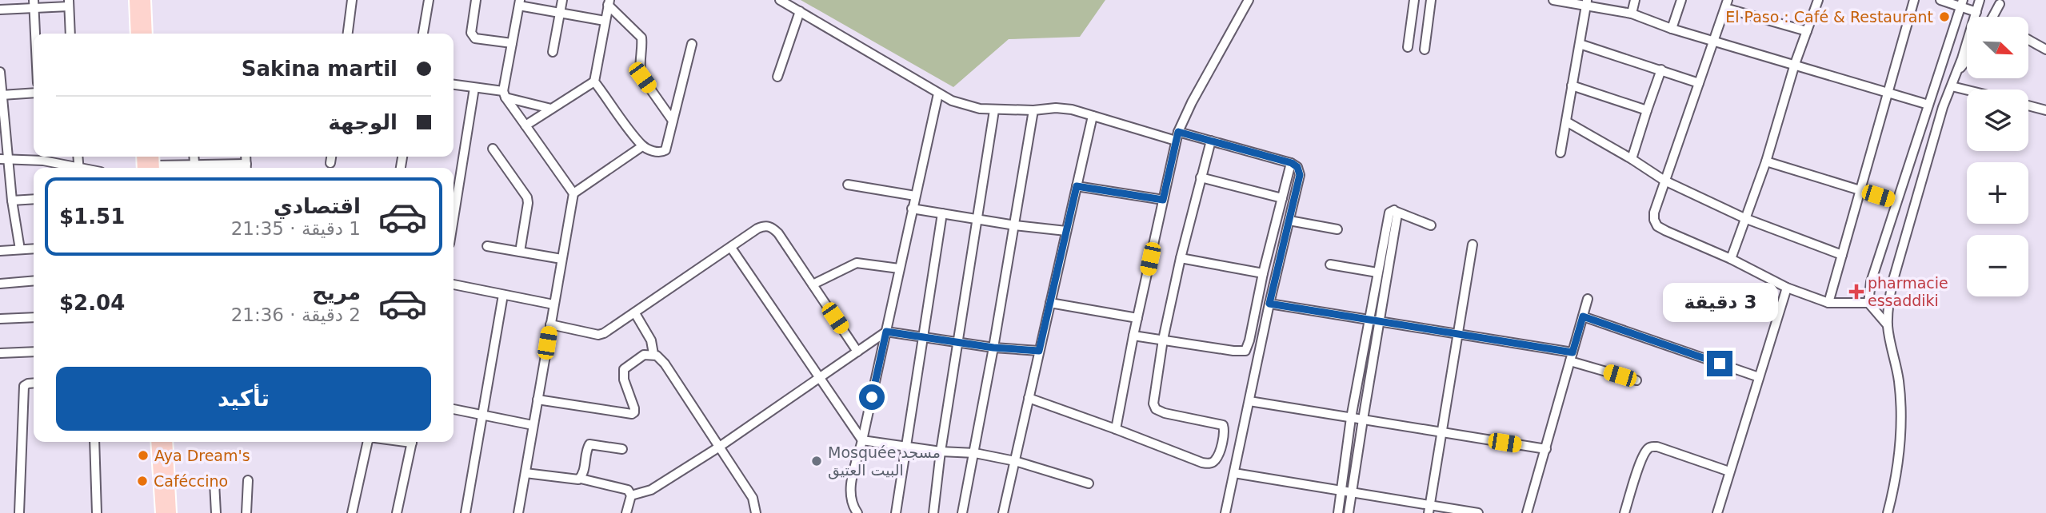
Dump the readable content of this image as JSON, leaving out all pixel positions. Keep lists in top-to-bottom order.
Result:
{
  "places": {
    "other": [
      "El Paso : Café & Restaurant",
      "Aya Dream's",
      "Mosquée مسجد البيت العتيق",
      "Caféccino"
    ],
    "health": ["pharmacie essaddiki"]
  },
  "north": "bottom right",
  "page": {
    "map_buttons": ["+", "−"],
    "banner": ["Sakina martil", "الوجهة"],
    "list": [
      {
        "name": "اقتصادي",
        "note": "1 دقيقة · 21:35",
        "value": "$1.51"
      },
      {
        "name": "مريح",
        "note": "2 دقيقة · 21:36",
        "value": "$2.04"
      }
    ],
    "bubble": "3 دقيقة",
    "buttons": "تأكيد"
  }
}
